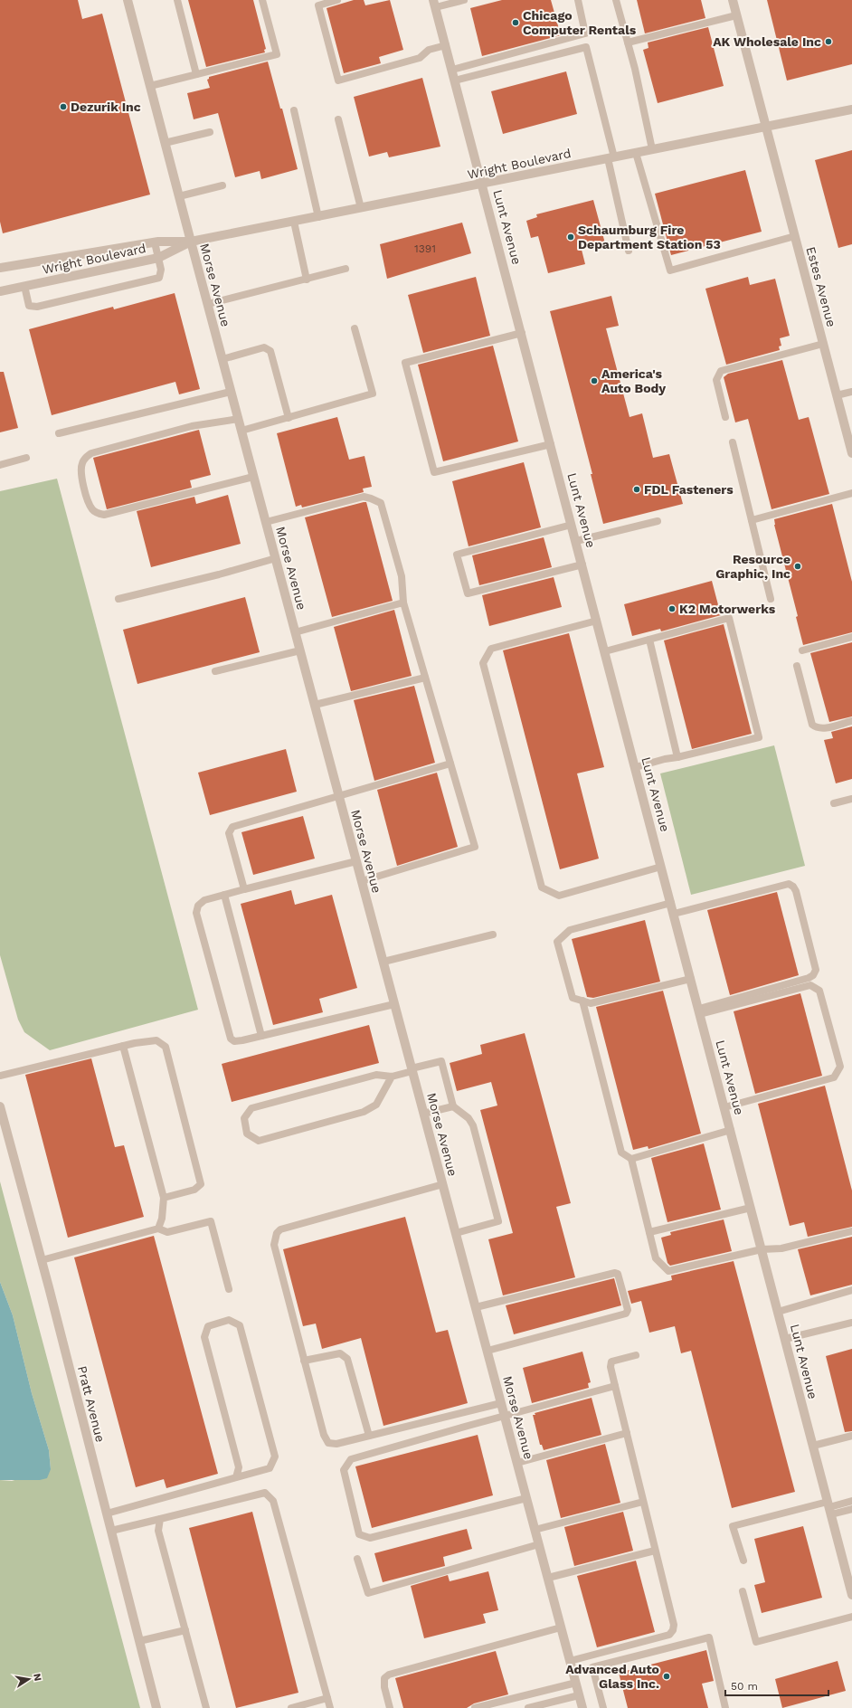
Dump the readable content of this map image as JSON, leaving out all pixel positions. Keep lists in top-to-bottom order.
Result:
{
  "streets": {
    "street": [
      "Wright Boulevard",
      "Lunt Avenue",
      "Morse Avenue",
      "Estes Avenue",
      "Pratt Avenue"
    ]
  },
  "crossings": [
    ["Wright Boulevard", "Lunt Avenue"],
    ["Wright Boulevard", "Morse Avenue"],
    ["Wright Boulevard", "Estes Avenue"]
  ],
  "places": [
    "Chicago Computer Rentals",
    "AK Wholesale Inc",
    "Dezurik Inc",
    "Schaumburg Fire Department Station 53",
    "America's Auto Body",
    "FDL Fasteners",
    "Resource Graphic, Inc",
    "K2 Motorwerks",
    "Advanced Auto Glass Inc."
  ],
  "house_numbers": ["1391"],
  "scale_bar": "50 m",
  "north": "right"
}
